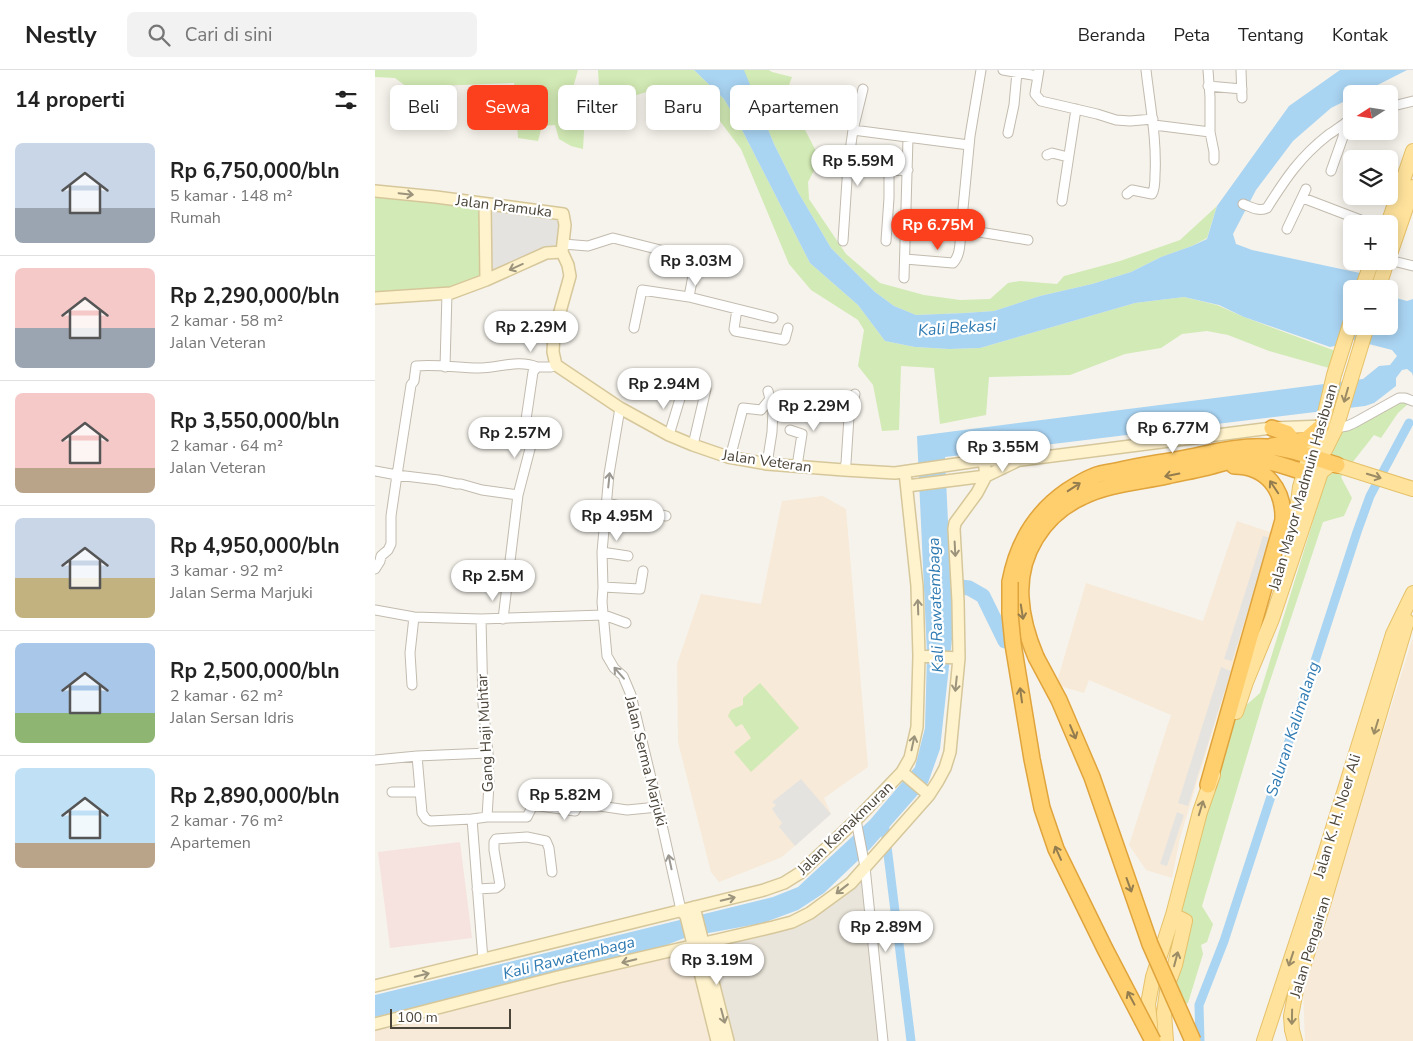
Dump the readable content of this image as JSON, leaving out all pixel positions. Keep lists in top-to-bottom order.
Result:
{
  "streets": {
    "main road": ["Jalan Mayor Madmuin Hasibuan", "Jalan K. H. Noer Ali", "Jalan Pengairan"],
    "street": [
      "Jalan Pramuka",
      "Jalan Veteran",
      "Gang Haji Muhtar",
      "Jalan Serma Marjuki",
      "Jalan Kemakmuran"
    ]
  },
  "crossings": [
    ["Jalan Veteran", "Jalan Mayor Madmuin Hasibuan"],
    ["Jalan Veteran", "Jalan Serma Marjuki"],
    ["Jalan Veteran", "Jalan Kemakmuran"],
    ["Jalan Serma Marjuki", "Jalan Kemakmuran"],
    ["Jalan K. H. Noer Ali", "Jalan Pengairan"]
  ],
  "one_way": [
    "Jalan Serma Marjuki",
    "Jalan K. H. Noer Ali",
    "Jalan Kemakmuran",
    "Jalan Pengairan"
  ],
  "water": ["Kali Bekasi", "Kali Rawatembaga", "Saluran Kalimalang"],
  "scale_bar": "100 m",
  "north": "left",
  "page": {
    "header": "Nestly",
    "search": "Cari di sini",
    "nav": [
      "Beranda",
      "Peta",
      "Tentang",
      "Kontak"
    ],
    "heading": "14 properti",
    "map_buttons": ["+", "−"],
    "chip": [
      "Beli",
      "Sewa",
      "Filter",
      "Baru",
      "Apartemen"
    ],
    "list": [
      {
        "name": "Rp 6,750,000/bln",
        "note": "5 kamar · 148 m² · Rumah"
      },
      {
        "name": "Rp 2,290,000/bln",
        "note": "2 kamar · 58 m² · Jalan Veteran"
      },
      {
        "name": "Rp 3,550,000/bln",
        "note": "2 kamar · 64 m² · Jalan Veteran"
      },
      {
        "name": "Rp 4,950,000/bln",
        "note": "3 kamar · 92 m² · Jalan Serma Marjuki"
      },
      {
        "name": "Rp 2,500,000/bln",
        "note": "2 kamar · 62 m² · Jalan Sersan Idris"
      },
      {
        "name": "Rp 2,890,000/bln",
        "note": "2 kamar · 76 m² · Apartemen"
      }
    ],
    "price": [
      "Rp 5.59M",
      "Rp 6.75M",
      "Rp 3.03M",
      "Rp 2.29M",
      "Rp 2.94M",
      "Rp 2.29M",
      "Rp 6.77M",
      "Rp 2.57M",
      "Rp 3.55M",
      "Rp 4.95M",
      "Rp 2.5M",
      "Rp 5.82M",
      "Rp 2.89M",
      "Rp 3.19M"
    ],
    "scale": "100 m"
  }
}
